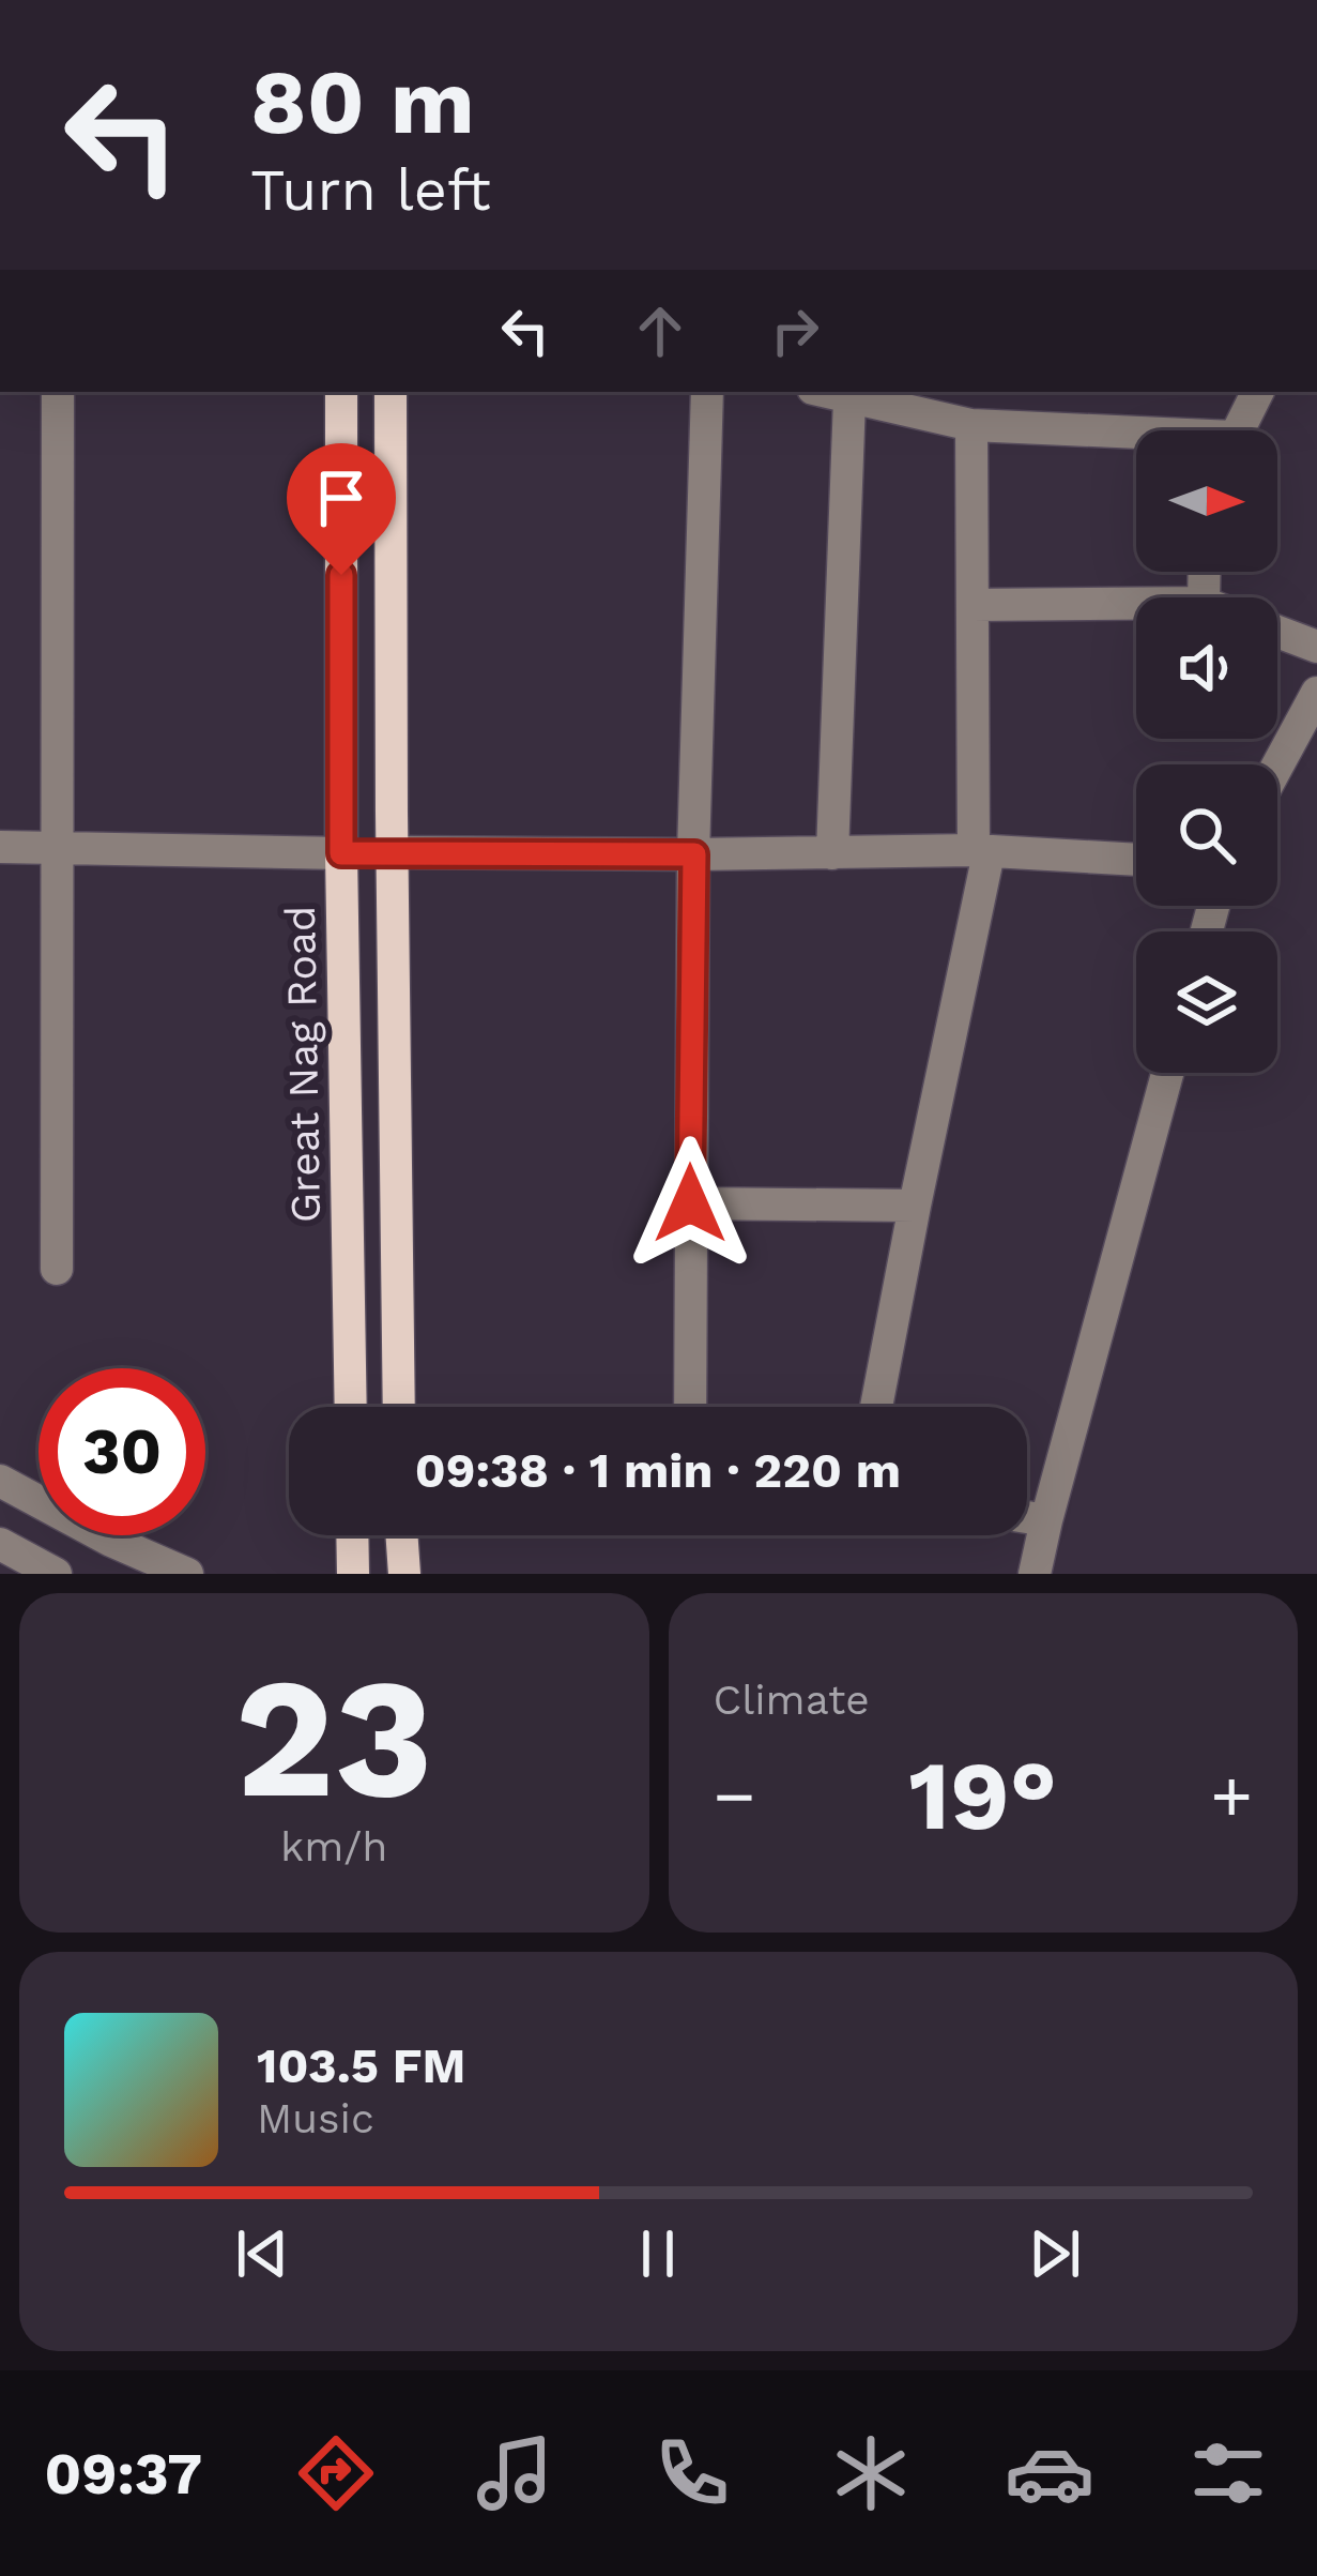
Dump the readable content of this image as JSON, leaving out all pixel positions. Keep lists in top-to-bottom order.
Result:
{
  "streets": {
    "main road": ["Great Nag Road"]
  },
  "north": "right",
  "page": {
    "turn": ["80 m", "Turn left"],
    "limit": "30",
    "trip": "09:38 · 1 min · 220 m",
    "tile": [
      ["23", "km/h"],
      "Climate"
    ],
    "heat": ["−", "19°", "+"],
    "song": ["103.5 FM", "Music"],
    "tabs": "09:37"
  }
}
